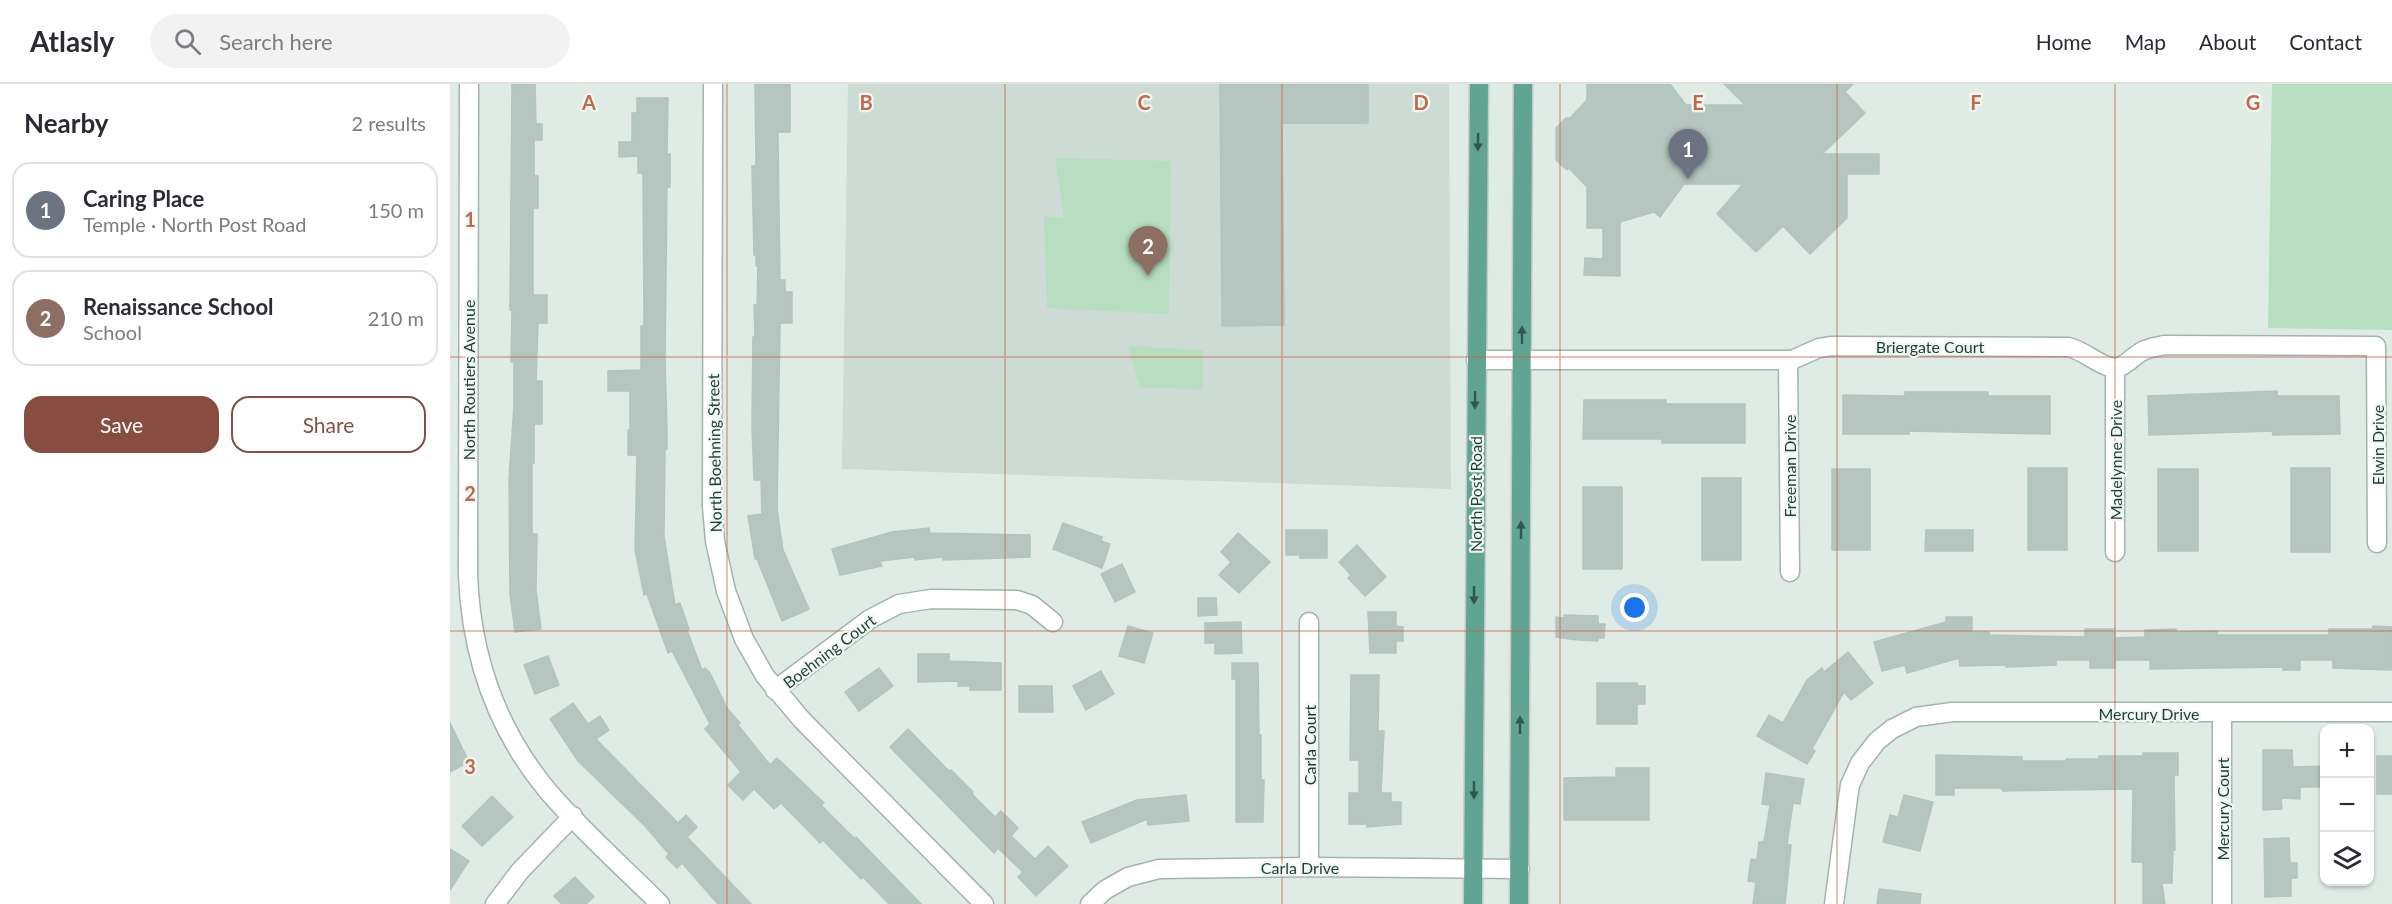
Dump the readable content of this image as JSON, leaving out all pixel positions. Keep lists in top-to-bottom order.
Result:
{
  "streets": {
    "main road": ["North Post Road"],
    "street": [
      "Briergate Court",
      "North Routiers Avenue",
      "Elwin Drive",
      "North Boehning Street",
      "Madelynne Drive",
      "Freeman Drive",
      "Boehning Court",
      "Mercury Drive",
      "Carla Court",
      "Mercury Court",
      "Carla Drive"
    ]
  },
  "crossings": [
    ["Briergate Court", "Elwin Drive"],
    ["Briergate Court", "Madelynne Drive"],
    ["Briergate Court", "Freeman Drive"],
    ["Briergate Court", "North Post Road"],
    ["Elwin Drive", "Madelynne Drive"],
    ["North Boehning Street", "Boehning Court"],
    ["North Post Road", "Carla Drive"],
    ["Mercury Drive", "Mercury Court"],
    ["Carla Court", "Carla Drive"]
  ],
  "page": {
    "header": "Atlasly",
    "search": "Search here",
    "nav": [
      "Home",
      "Map",
      "About",
      "Contact"
    ],
    "heading": ["Nearby", "2 results"],
    "pins": ["1", "2"],
    "list": [
      {
        "mark": "1",
        "name": "Caring Place",
        "note": "Temple · North Post Road",
        "value": "150 m"
      },
      {
        "mark": "2",
        "name": "Renaissance School",
        "note": "School",
        "value": "210 m"
      }
    ],
    "buttons": ["Save", "Share"],
    "map_buttons": ["+", "−"]
  },
  "grid": {
    "columns": [
      "A",
      "B",
      "C",
      "D",
      "E",
      "F",
      "G"
    ],
    "rows": ["1", "2", "3"]
  }
}
